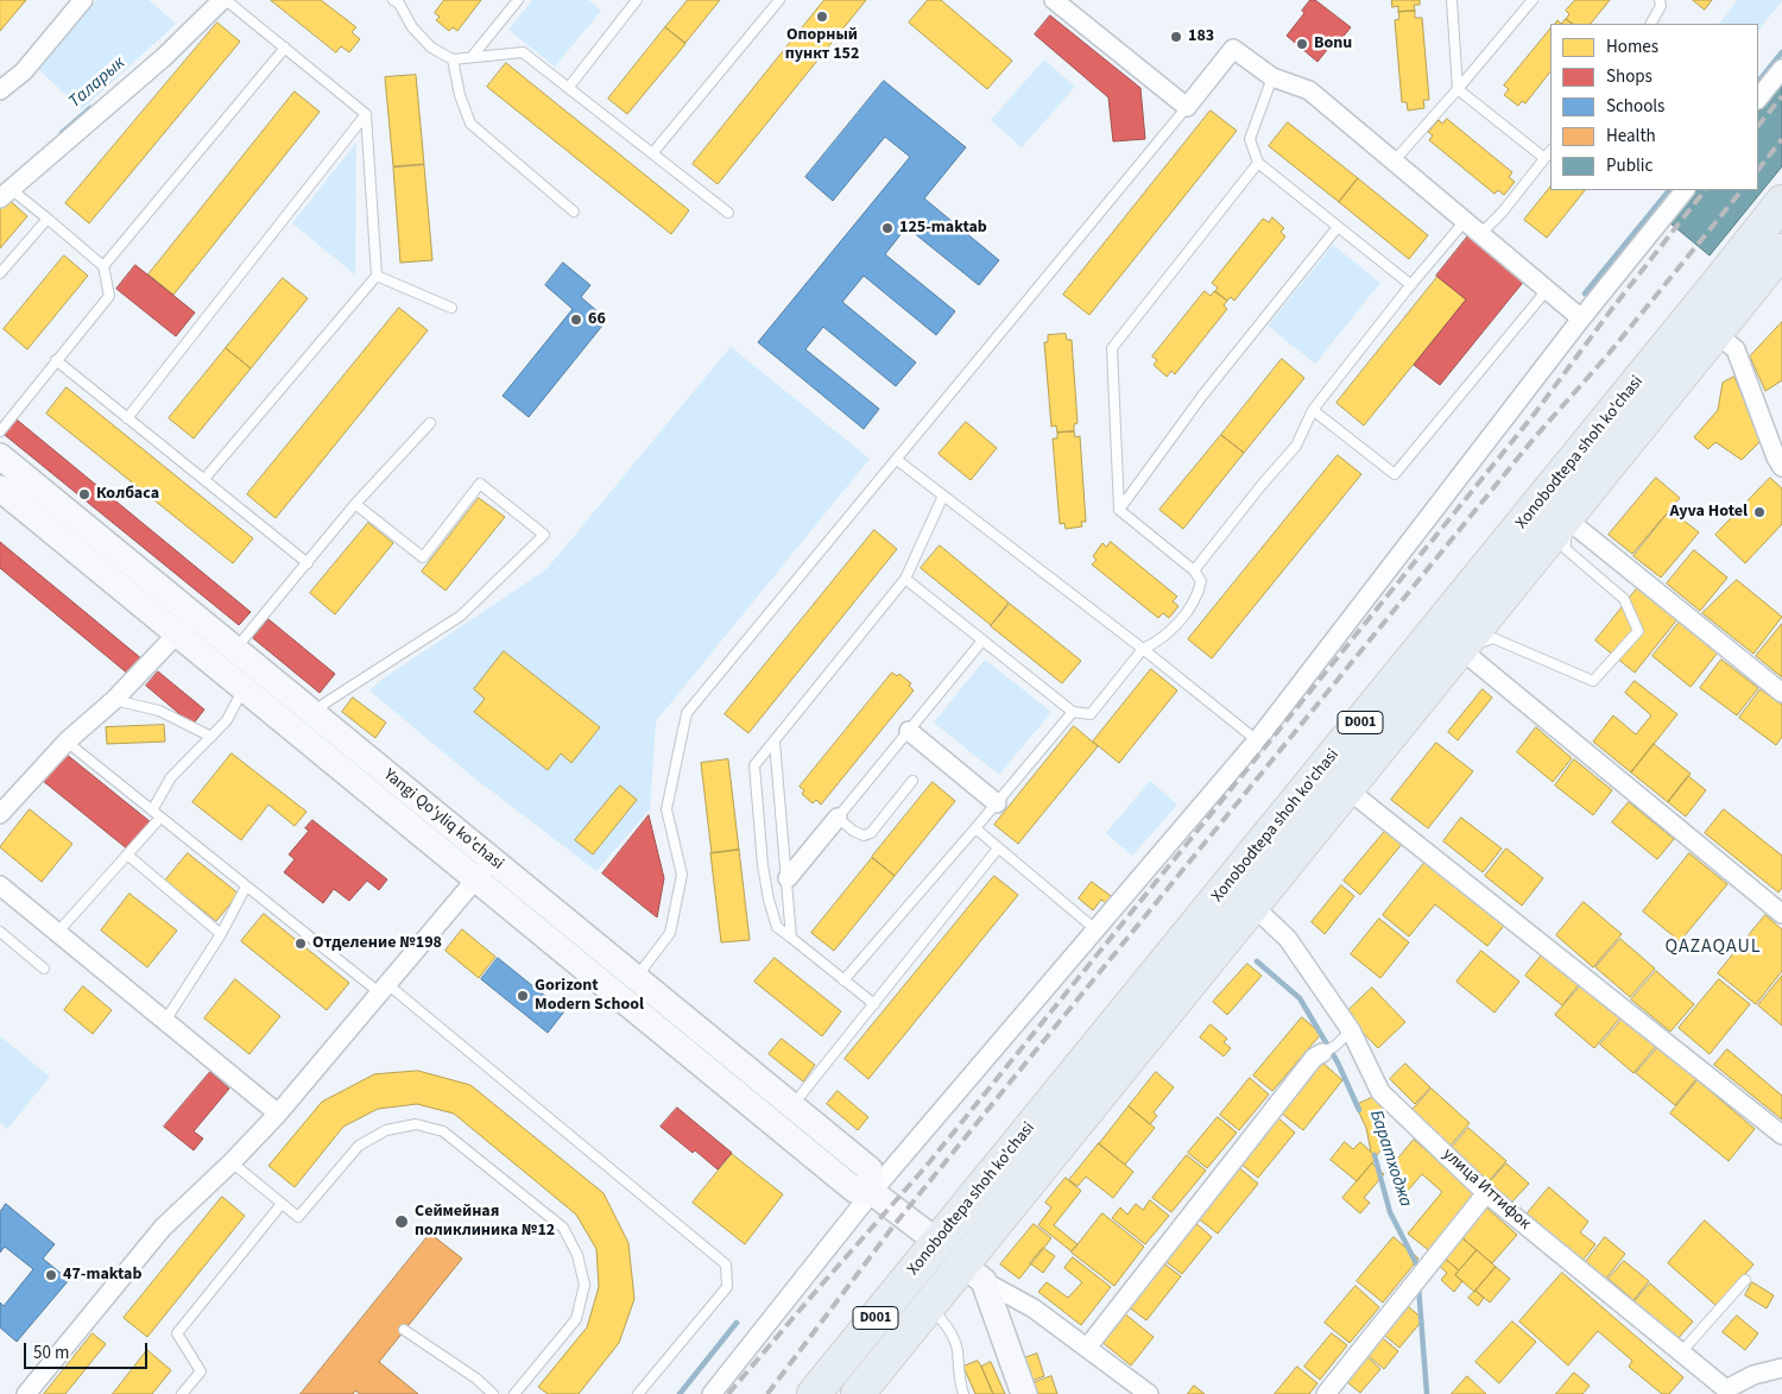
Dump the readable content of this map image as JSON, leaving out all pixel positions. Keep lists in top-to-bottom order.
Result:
{
  "streets": {
    "highway": ["Xonobodtepa shoh ko'chasi", "D001"],
    "main road": ["Yangi Qo'yliq ko'chasi"],
    "street": ["улица Иттифок"]
  },
  "crossings": [
    ["Xonobodtepa shoh ko'chasi", "Yangi Qo'yliq ko'chasi"],
    ["Xonobodtepa shoh ko'chasi", "улица Иттифок"]
  ],
  "districts": ["QAZAQAUL"],
  "water": ["Таларык", "Баратходжа"],
  "places": [
    "Опорный пункт 152",
    "183",
    "Bonu",
    "125-maktab",
    "66",
    "Колбаса",
    "Ayva Hotel",
    "Отделение №198",
    "Gorizont Modern School",
    "Сеймейная поликлиника №12",
    "47-maktab"
  ],
  "legend": [
    "Homes",
    "Shops",
    "Schools",
    "Health",
    "Public"
  ],
  "scale_bar": "50 m"
}
